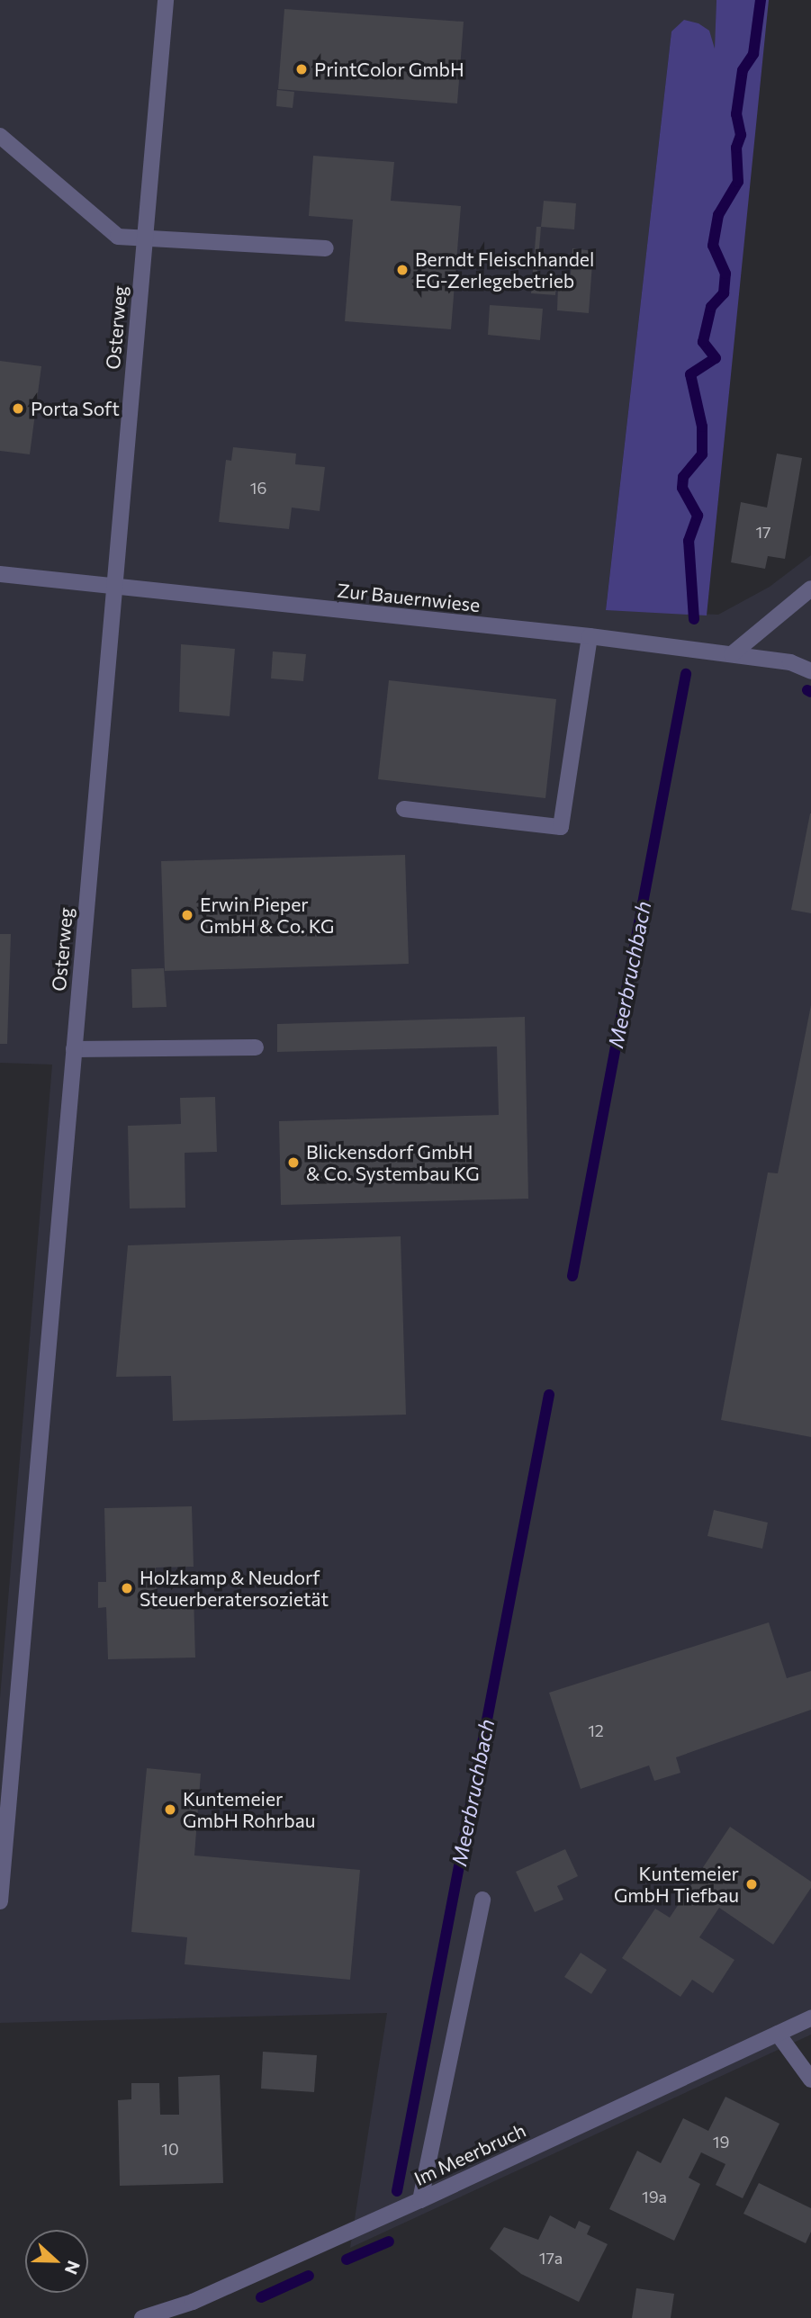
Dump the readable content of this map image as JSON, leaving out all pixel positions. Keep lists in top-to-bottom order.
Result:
{
  "streets": {
    "street": ["Osterweg", "Zur Bauernwiese", "Im Meerbruch"]
  },
  "crossings": [
    ["Osterweg", "Zur Bauernwiese"]
  ],
  "water": ["Meerbruchbach"],
  "places": [
    "PrintColor GmbH",
    "Berndt Fleischhandel EG-Zerlegebetrieb",
    "Porta Soft",
    "Erwin Pieper GmbH & Co. KG",
    "Blickensdorf GmbH & Co. Systembau KG",
    "Holzkamp & Neudorf Steuerberatersozietät",
    "Kuntemeier GmbH Rohrbau",
    "Kuntemeier GmbH Tiefbau"
  ],
  "house_numbers": [
    "16",
    "17",
    "12",
    "19",
    "10",
    "19a",
    "17a"
  ],
  "north": "right"
}
